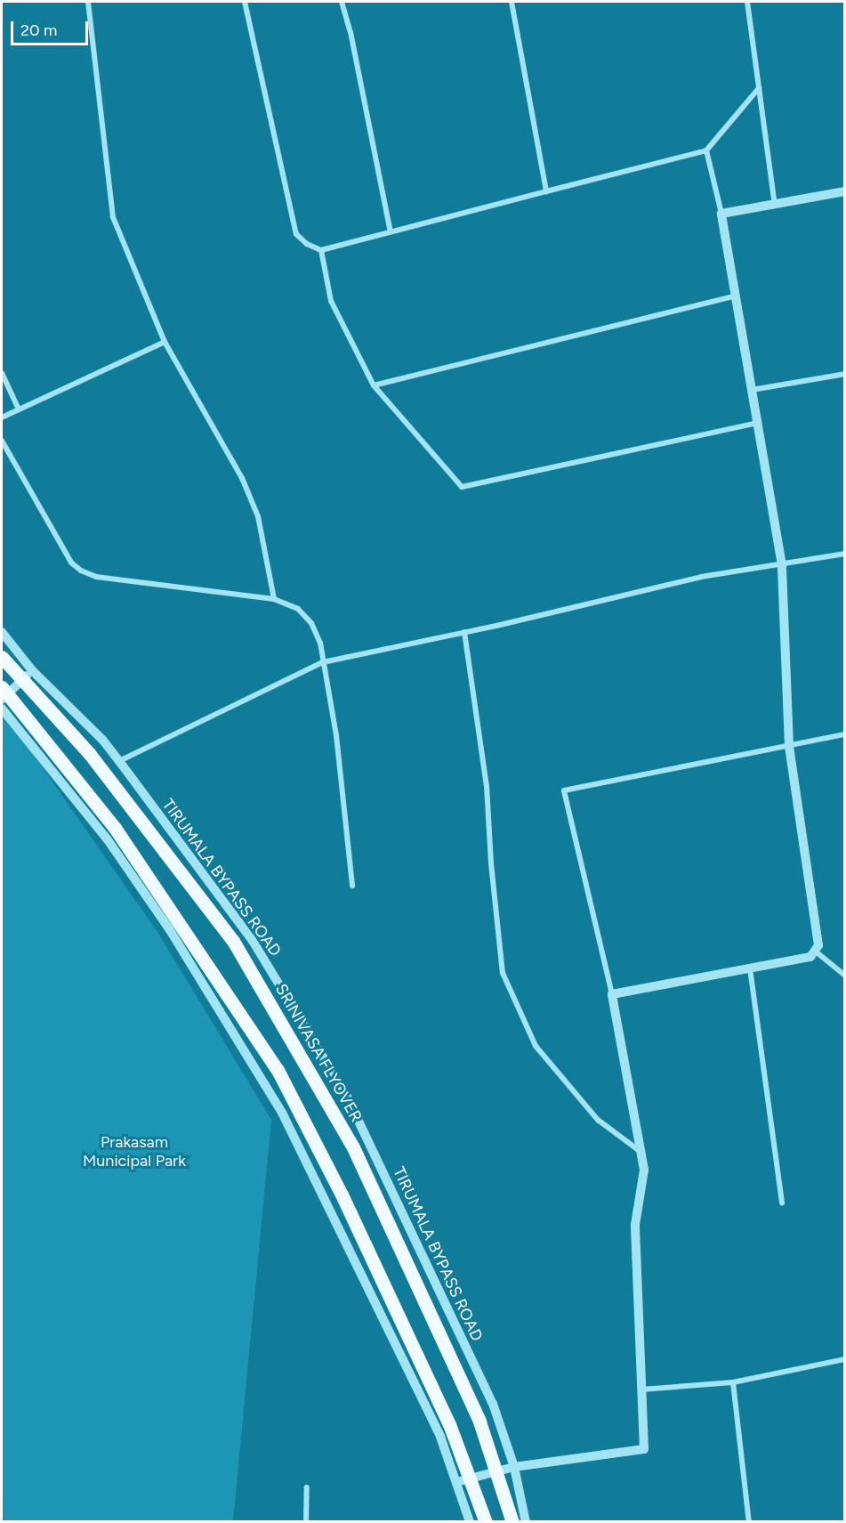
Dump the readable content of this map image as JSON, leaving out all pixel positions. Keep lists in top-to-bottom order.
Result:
{
  "streets": {
    "main road": ["SRINIVASA FLYOVER"],
    "street": ["TIRUMALA BYPASS ROAD"]
  },
  "parks": ["Prakasam Municipal Park"],
  "scale_bar": "20 m"
}
